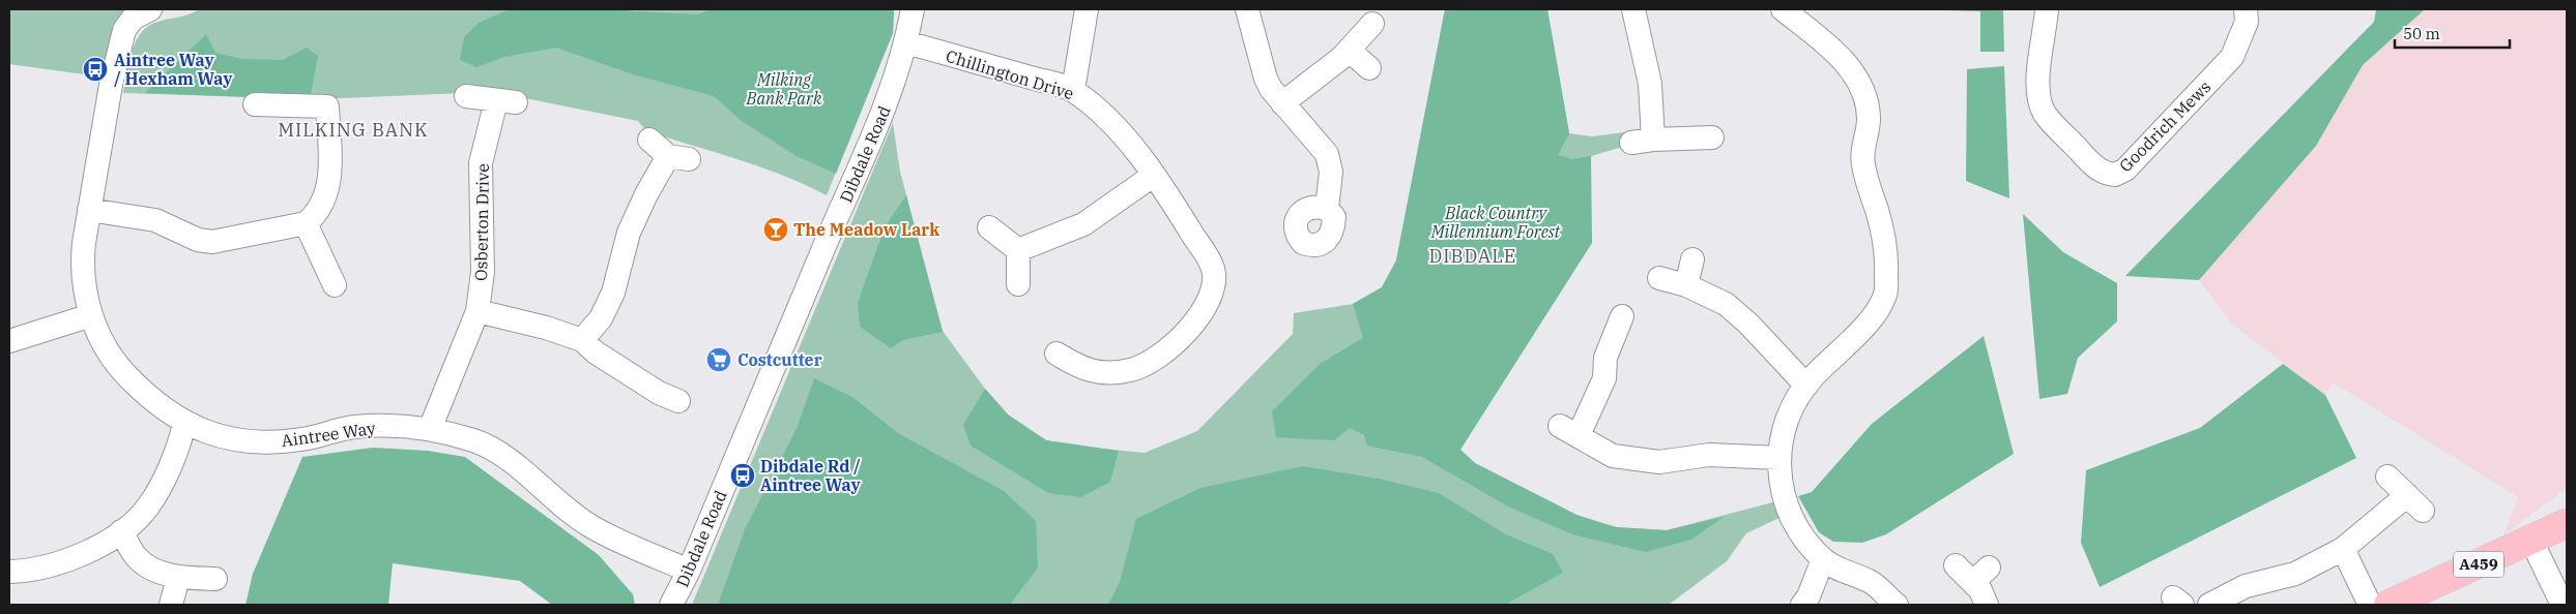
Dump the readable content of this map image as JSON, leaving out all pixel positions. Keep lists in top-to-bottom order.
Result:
{
  "streets": {
    "main road": ["A459"],
    "street": [
      "Chillington Drive",
      "Goodrich Mews",
      "Dibdale Road",
      "Osberton Drive",
      "Aintree Way"
    ]
  },
  "crossings": [
    ["Chillington Drive", "Dibdale Road"],
    ["Dibdale Road", "Aintree Way"],
    ["Osberton Drive", "Aintree Way"]
  ],
  "districts": ["MILKING BANK", "DIBDALE"],
  "parks": ["Milking Bank Park", "Black Country Millennium Forest"],
  "places": {
    "bus stop": ["Aintree Way / Hexham Way", "Dibdale Rd / Aintree Way"],
    "bar": ["The Meadow Lark"],
    "supermarket": ["Costcutter"]
  },
  "scale_bar": "50 m"
}
